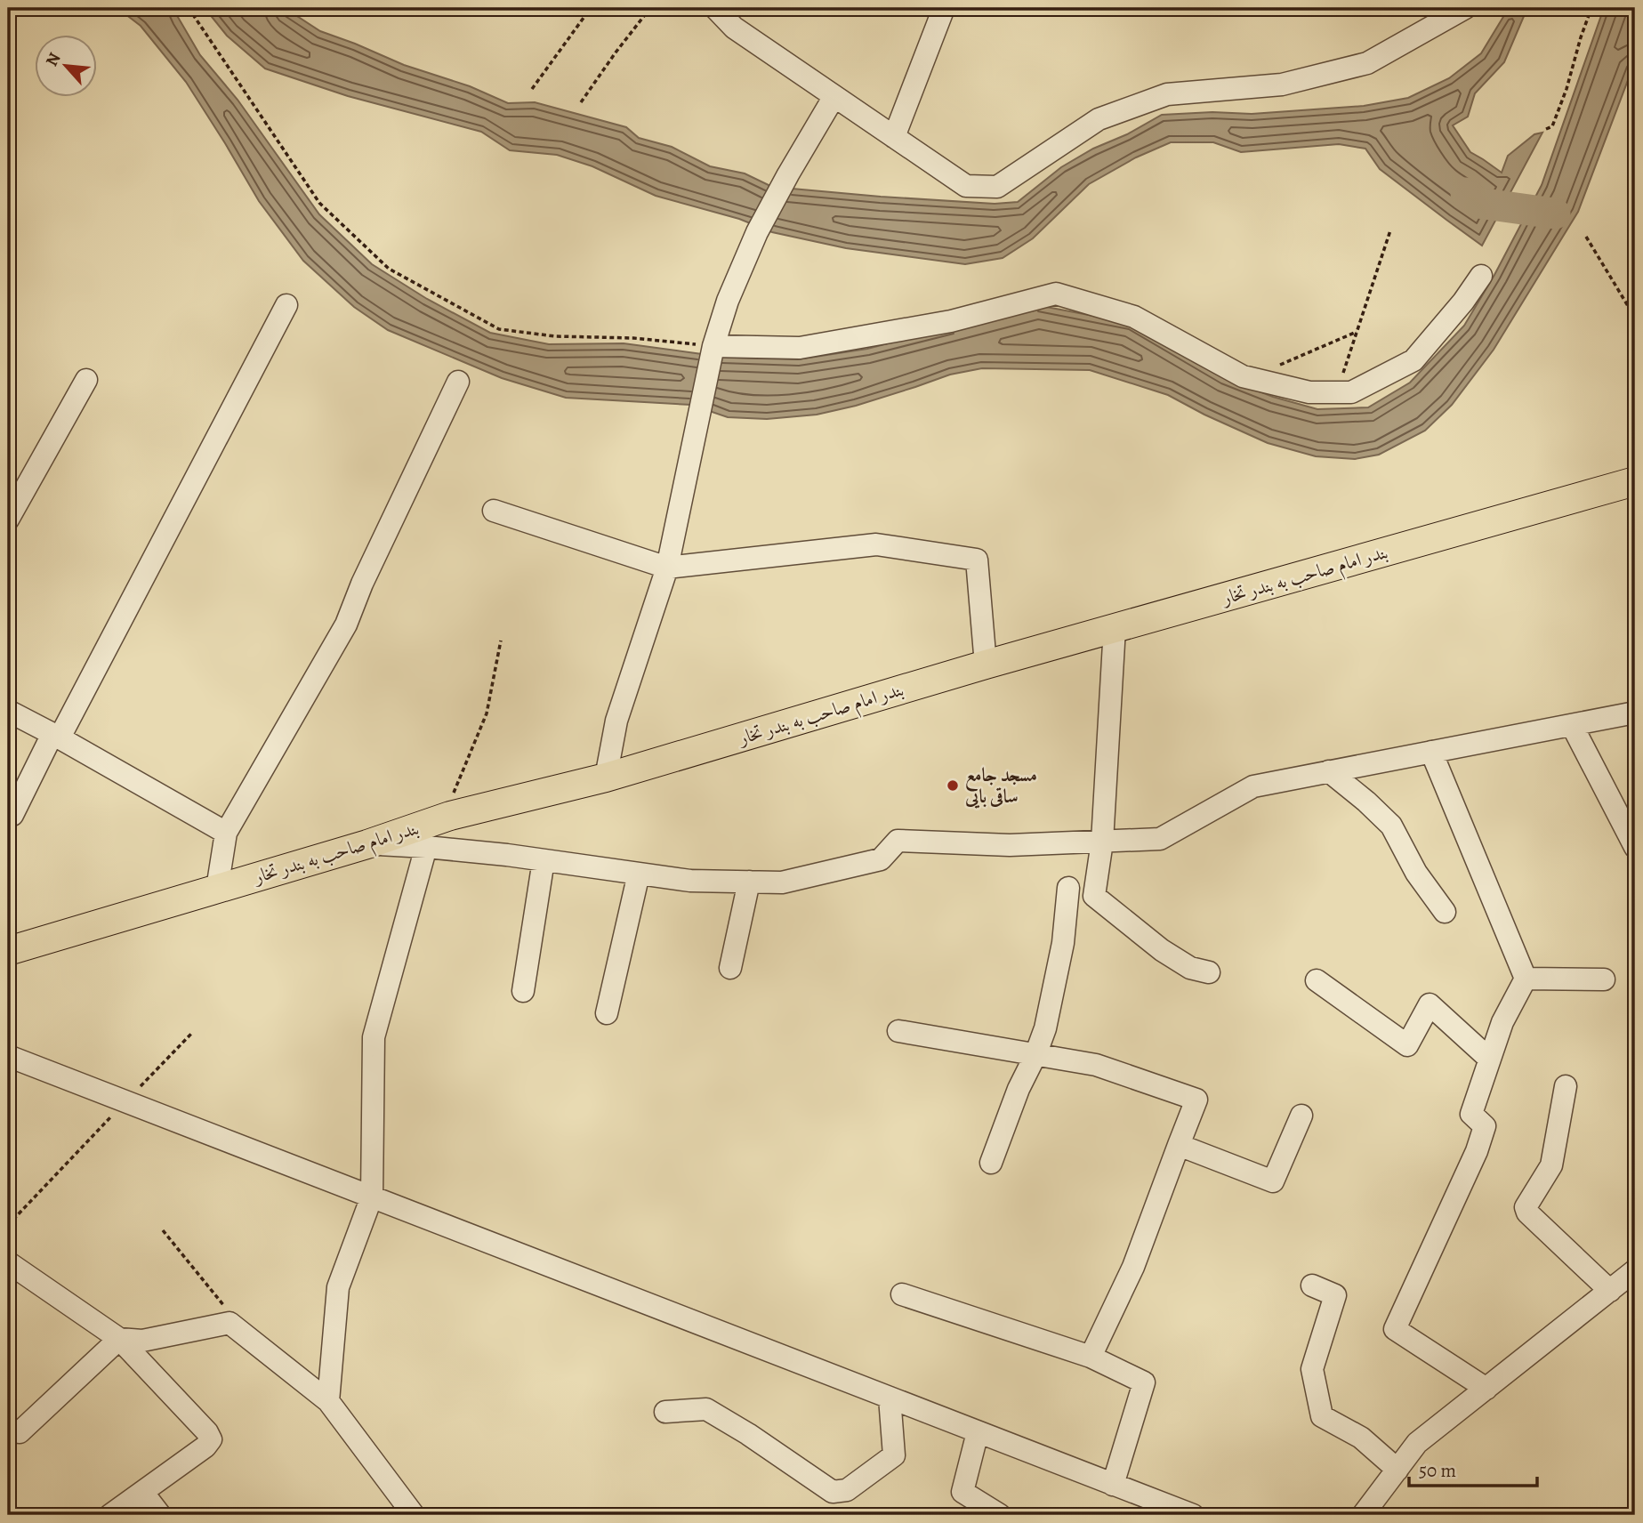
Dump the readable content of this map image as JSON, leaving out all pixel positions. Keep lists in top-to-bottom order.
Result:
{
  "streets": {
    "main road": ["بندر امام صاحب به بندر تخار"]
  },
  "places": ["مسجد جامع ساقی بایی"],
  "scale_bar": "50 m",
  "north": "top left"
}
